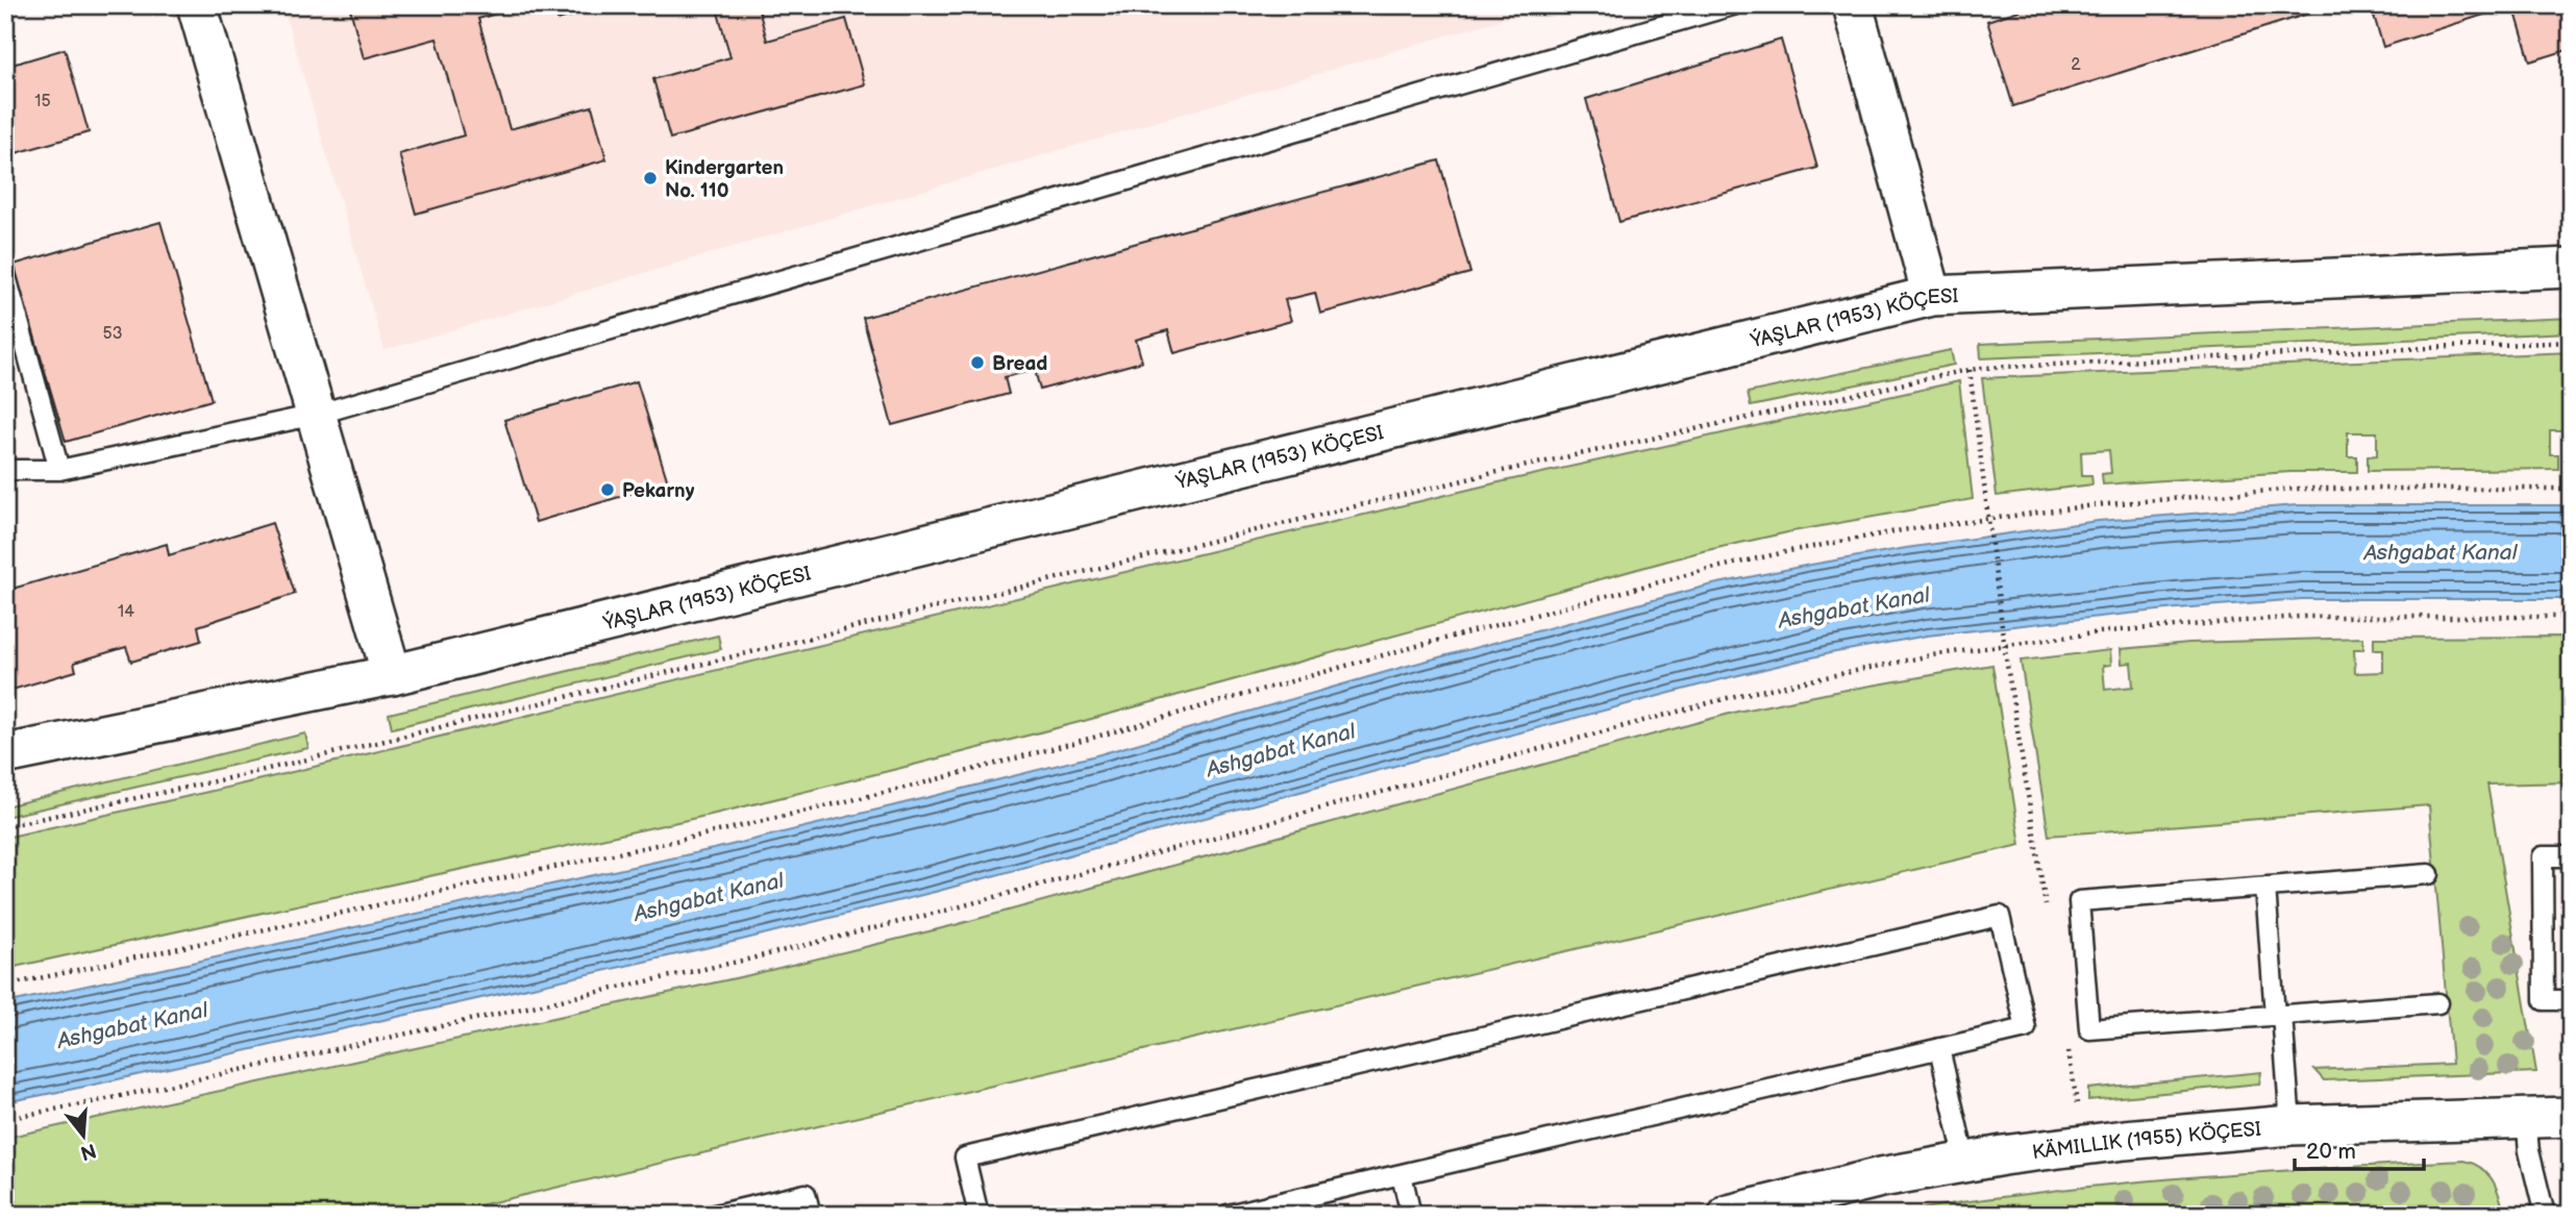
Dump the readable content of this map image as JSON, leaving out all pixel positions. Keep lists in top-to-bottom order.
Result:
{
  "streets": {
    "street": ["ÝAŞLAR (1953) KÖÇESI", "KÄMILLIK (1955) KÖÇESI"]
  },
  "water": ["Ashgabat Kanal"],
  "places": ["Kindergarten No. 110", "Bread", "Pekarny"],
  "house_numbers": [
    "2",
    "15",
    "53",
    "14"
  ],
  "scale_bar": "20 m",
  "north": "bottom"
}
